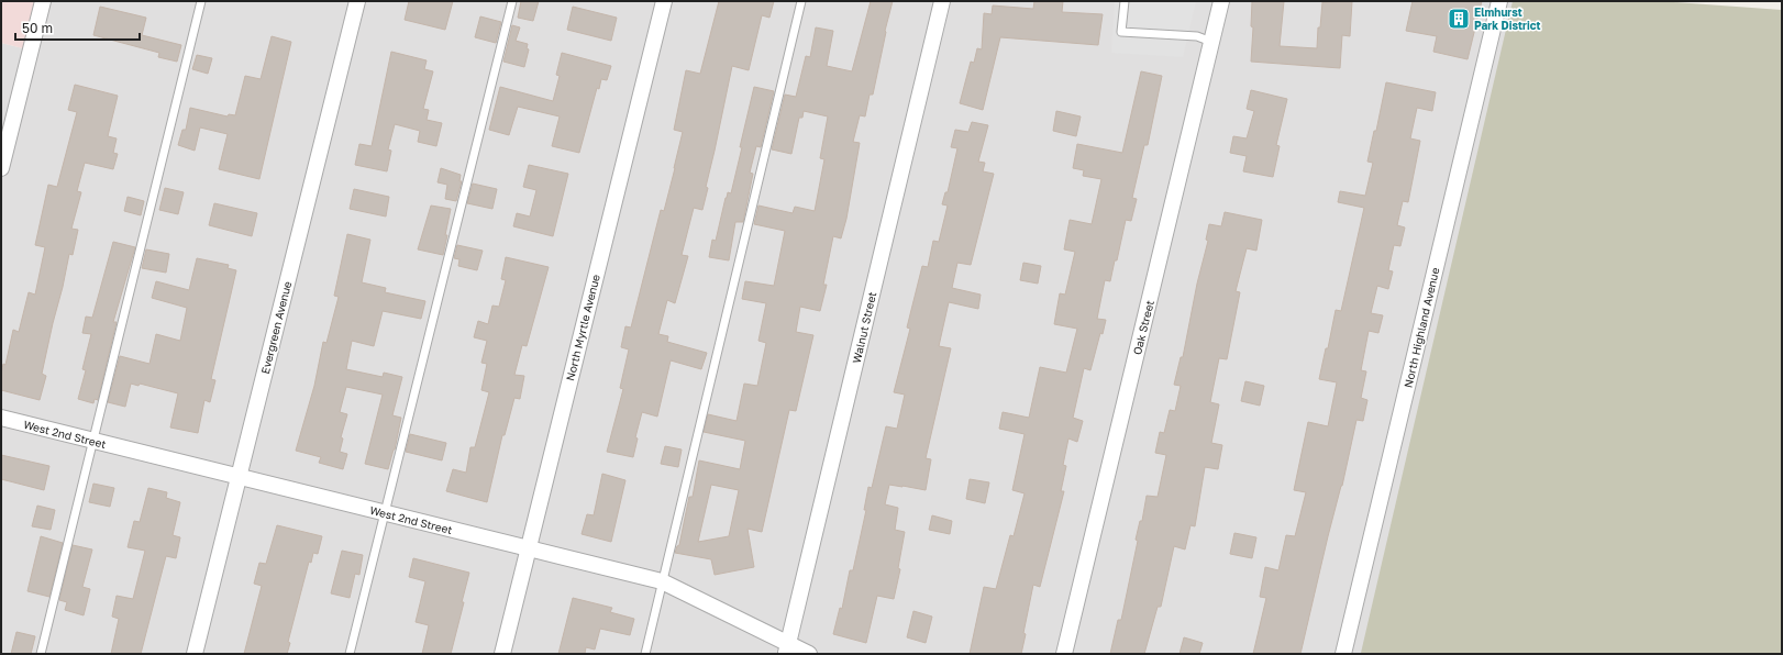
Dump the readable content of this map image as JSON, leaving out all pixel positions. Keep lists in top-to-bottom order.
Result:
{
  "streets": {
    "street": [
      "Evergreen Avenue",
      "North Myrtle Avenue",
      "Walnut Street",
      "Oak Street",
      "North Highland Avenue",
      "West 2nd Street"
    ]
  },
  "crossings": [
    ["Evergreen Avenue", "West 2nd Street"],
    ["North Myrtle Avenue", "West 2nd Street"],
    ["Walnut Street", "West 2nd Street"]
  ],
  "places": {
    "building": ["Elmhurst Park District"]
  },
  "scale_bar": "50 m"
}
